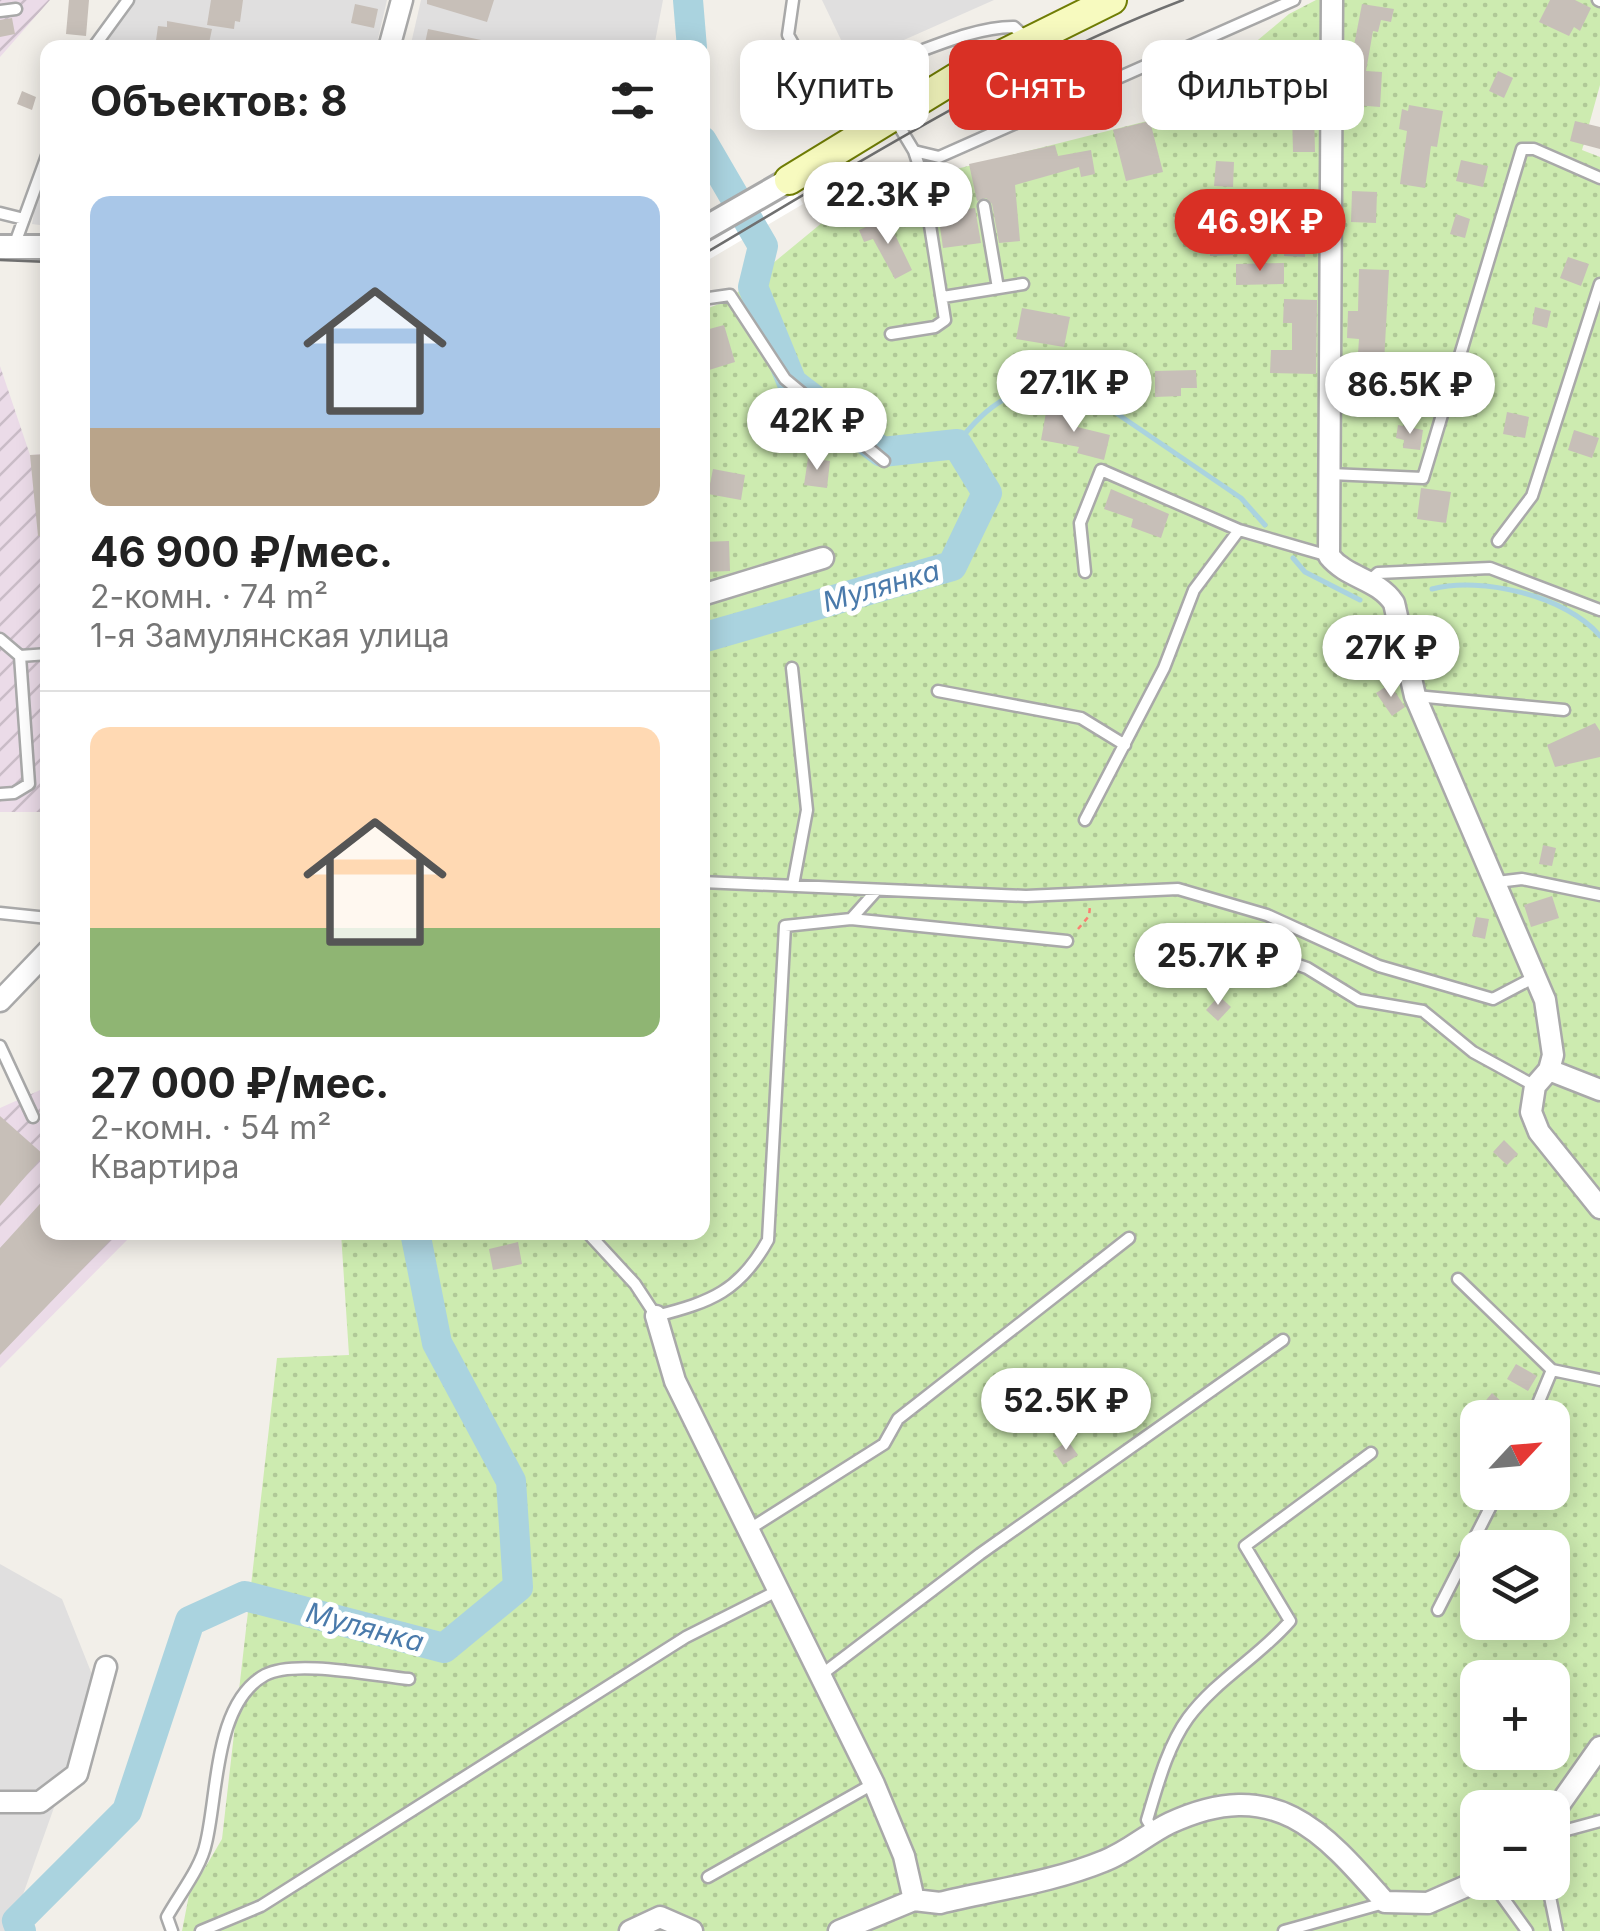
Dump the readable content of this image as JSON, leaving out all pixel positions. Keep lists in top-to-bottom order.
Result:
{
  "water": ["Мулянка"],
  "north": "top right",
  "page": {
    "chip": ["Купить", "Снять", "Фильтры"],
    "heading": "Объектов: 8",
    "list": [
      {
        "name": "46 900 ₽/мес.",
        "note": "2-комн. · 74 m² · 1-я Замулянская улица"
      },
      {
        "name": "27 000 ₽/мес.",
        "note": "2-комн. · 54 m² · Квартира"
      }
    ],
    "price": [
      "22.3K ₽",
      "46.9K ₽",
      "27.1K ₽",
      "86.5K ₽",
      "42K ₽",
      "27K ₽",
      "25.7K ₽",
      "52.5K ₽"
    ],
    "map_buttons": ["+", "−"]
  }
}
